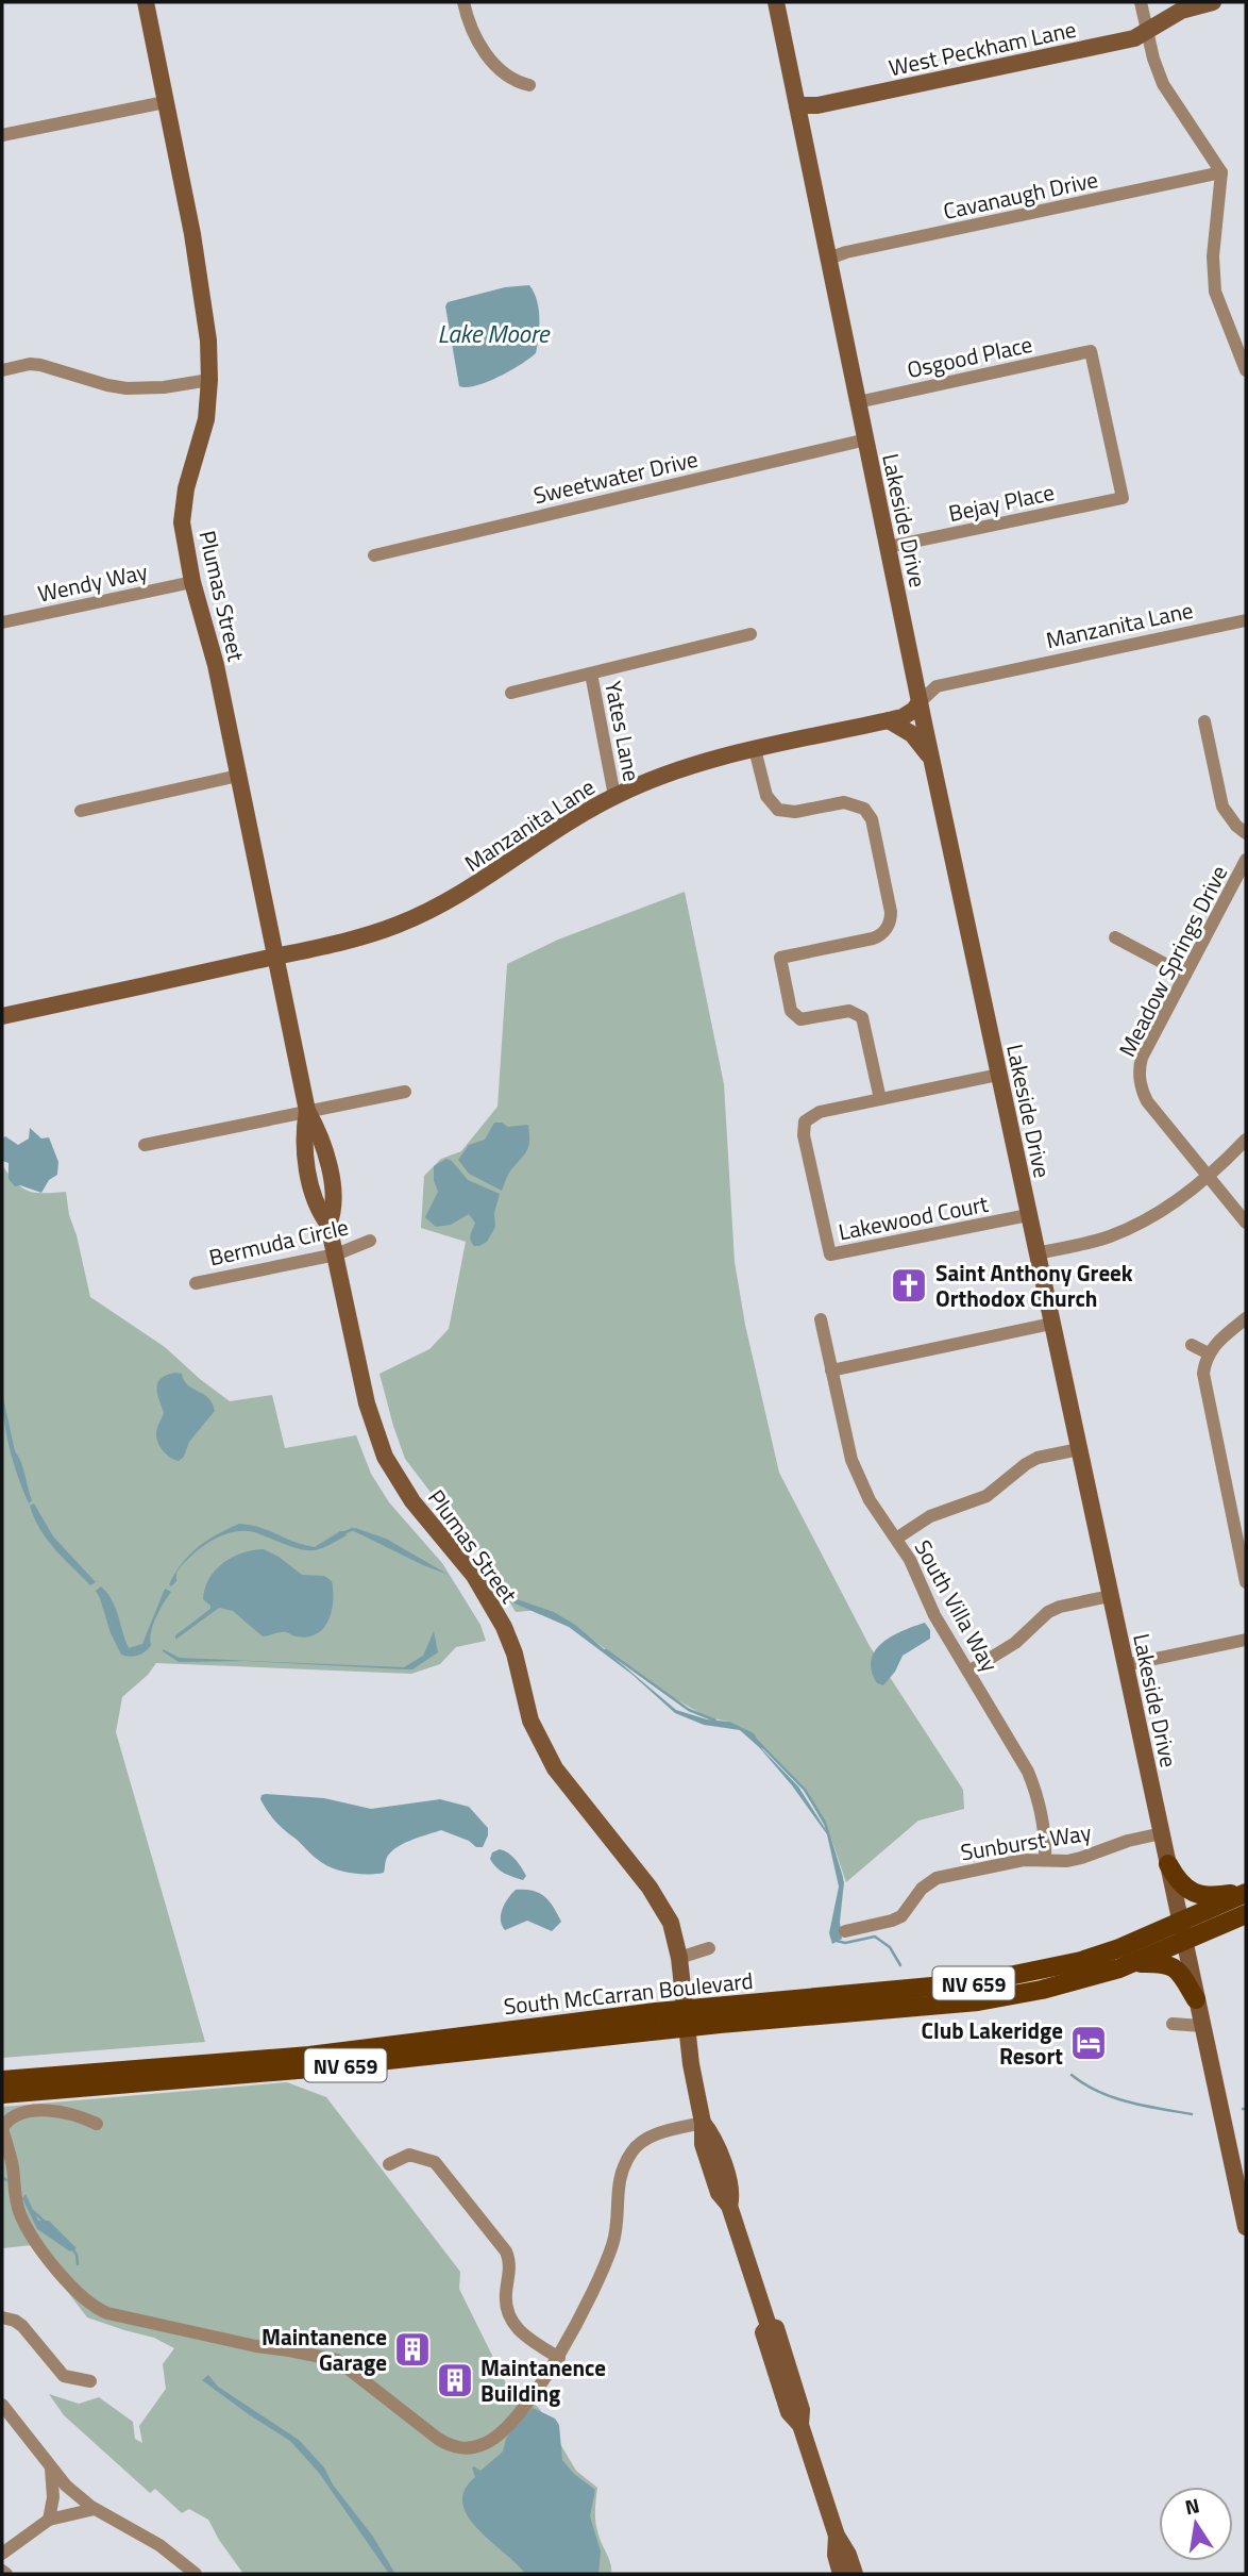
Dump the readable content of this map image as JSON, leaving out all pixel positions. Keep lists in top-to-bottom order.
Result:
{
  "streets": {
    "main road": ["NV 659", "South McCarran Boulevard"],
    "street": [
      "West Peckham Lane",
      "Cavanaugh Drive",
      "Osgood Place",
      "Sweetwater Drive",
      "Bejay Place",
      "Lakeside Drive",
      "Wendy Way",
      "Plumas Street",
      "Manzanita Lane",
      "Yates Lane",
      "Meadow Springs Drive",
      "Lakewood Court",
      "Bermuda Circle",
      "South Villa Way",
      "Sunburst Way"
    ]
  },
  "crossings": [
    ["West Peckham Lane", "Lakeside Drive"],
    ["Cavanaugh Drive", "Lakeside Drive"],
    ["Osgood Place", "Bejay Place"],
    ["Osgood Place", "Lakeside Drive"],
    ["Sweetwater Drive", "Lakeside Drive"],
    ["Bejay Place", "Lakeside Drive"],
    ["Lakeside Drive", "Manzanita Lane"],
    ["Lakeside Drive", "Lakewood Court"],
    ["Lakeside Drive", "Sunburst Way"],
    ["Lakeside Drive", "South McCarran Boulevard"],
    ["Wendy Way", "Plumas Street"],
    ["Plumas Street", "Manzanita Lane"],
    ["Plumas Street", "Bermuda Circle"],
    ["Plumas Street", "South McCarran Boulevard"],
    ["Manzanita Lane", "Yates Lane"],
    ["South Villa Way", "Sunburst Way"]
  ],
  "water": ["Lake Moore"],
  "places": {
    "church": ["Saint Anthony Greek Orthodox Church"],
    "hotel": ["Club Lakeridge Resort"],
    "building": ["Maintanence Garage", "Maintanence Building"]
  },
  "north": "top"
}
